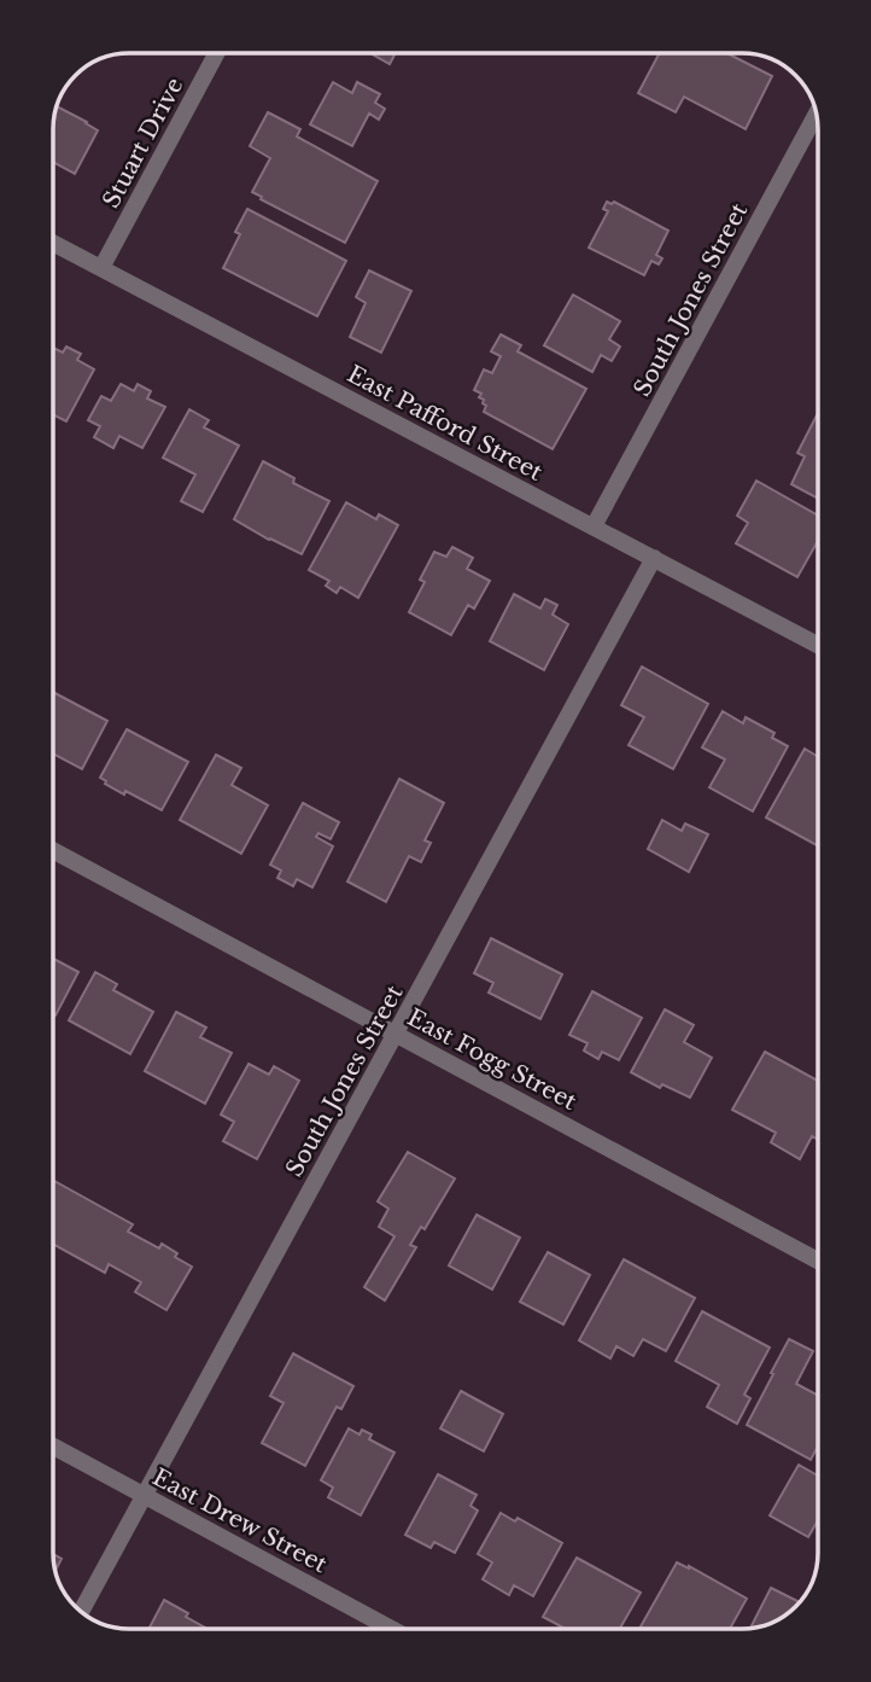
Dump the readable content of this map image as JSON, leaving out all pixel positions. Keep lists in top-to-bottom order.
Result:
{
  "streets": {
    "street": [
      "Stuart Drive",
      "South Jones Street",
      "East Pafford Street",
      "East Fogg Street",
      "East Drew Street"
    ]
  },
  "crossings": [
    ["Stuart Drive", "East Pafford Street"],
    ["South Jones Street", "East Pafford Street"],
    ["South Jones Street", "East Fogg Street"],
    ["South Jones Street", "East Drew Street"]
  ]
}
